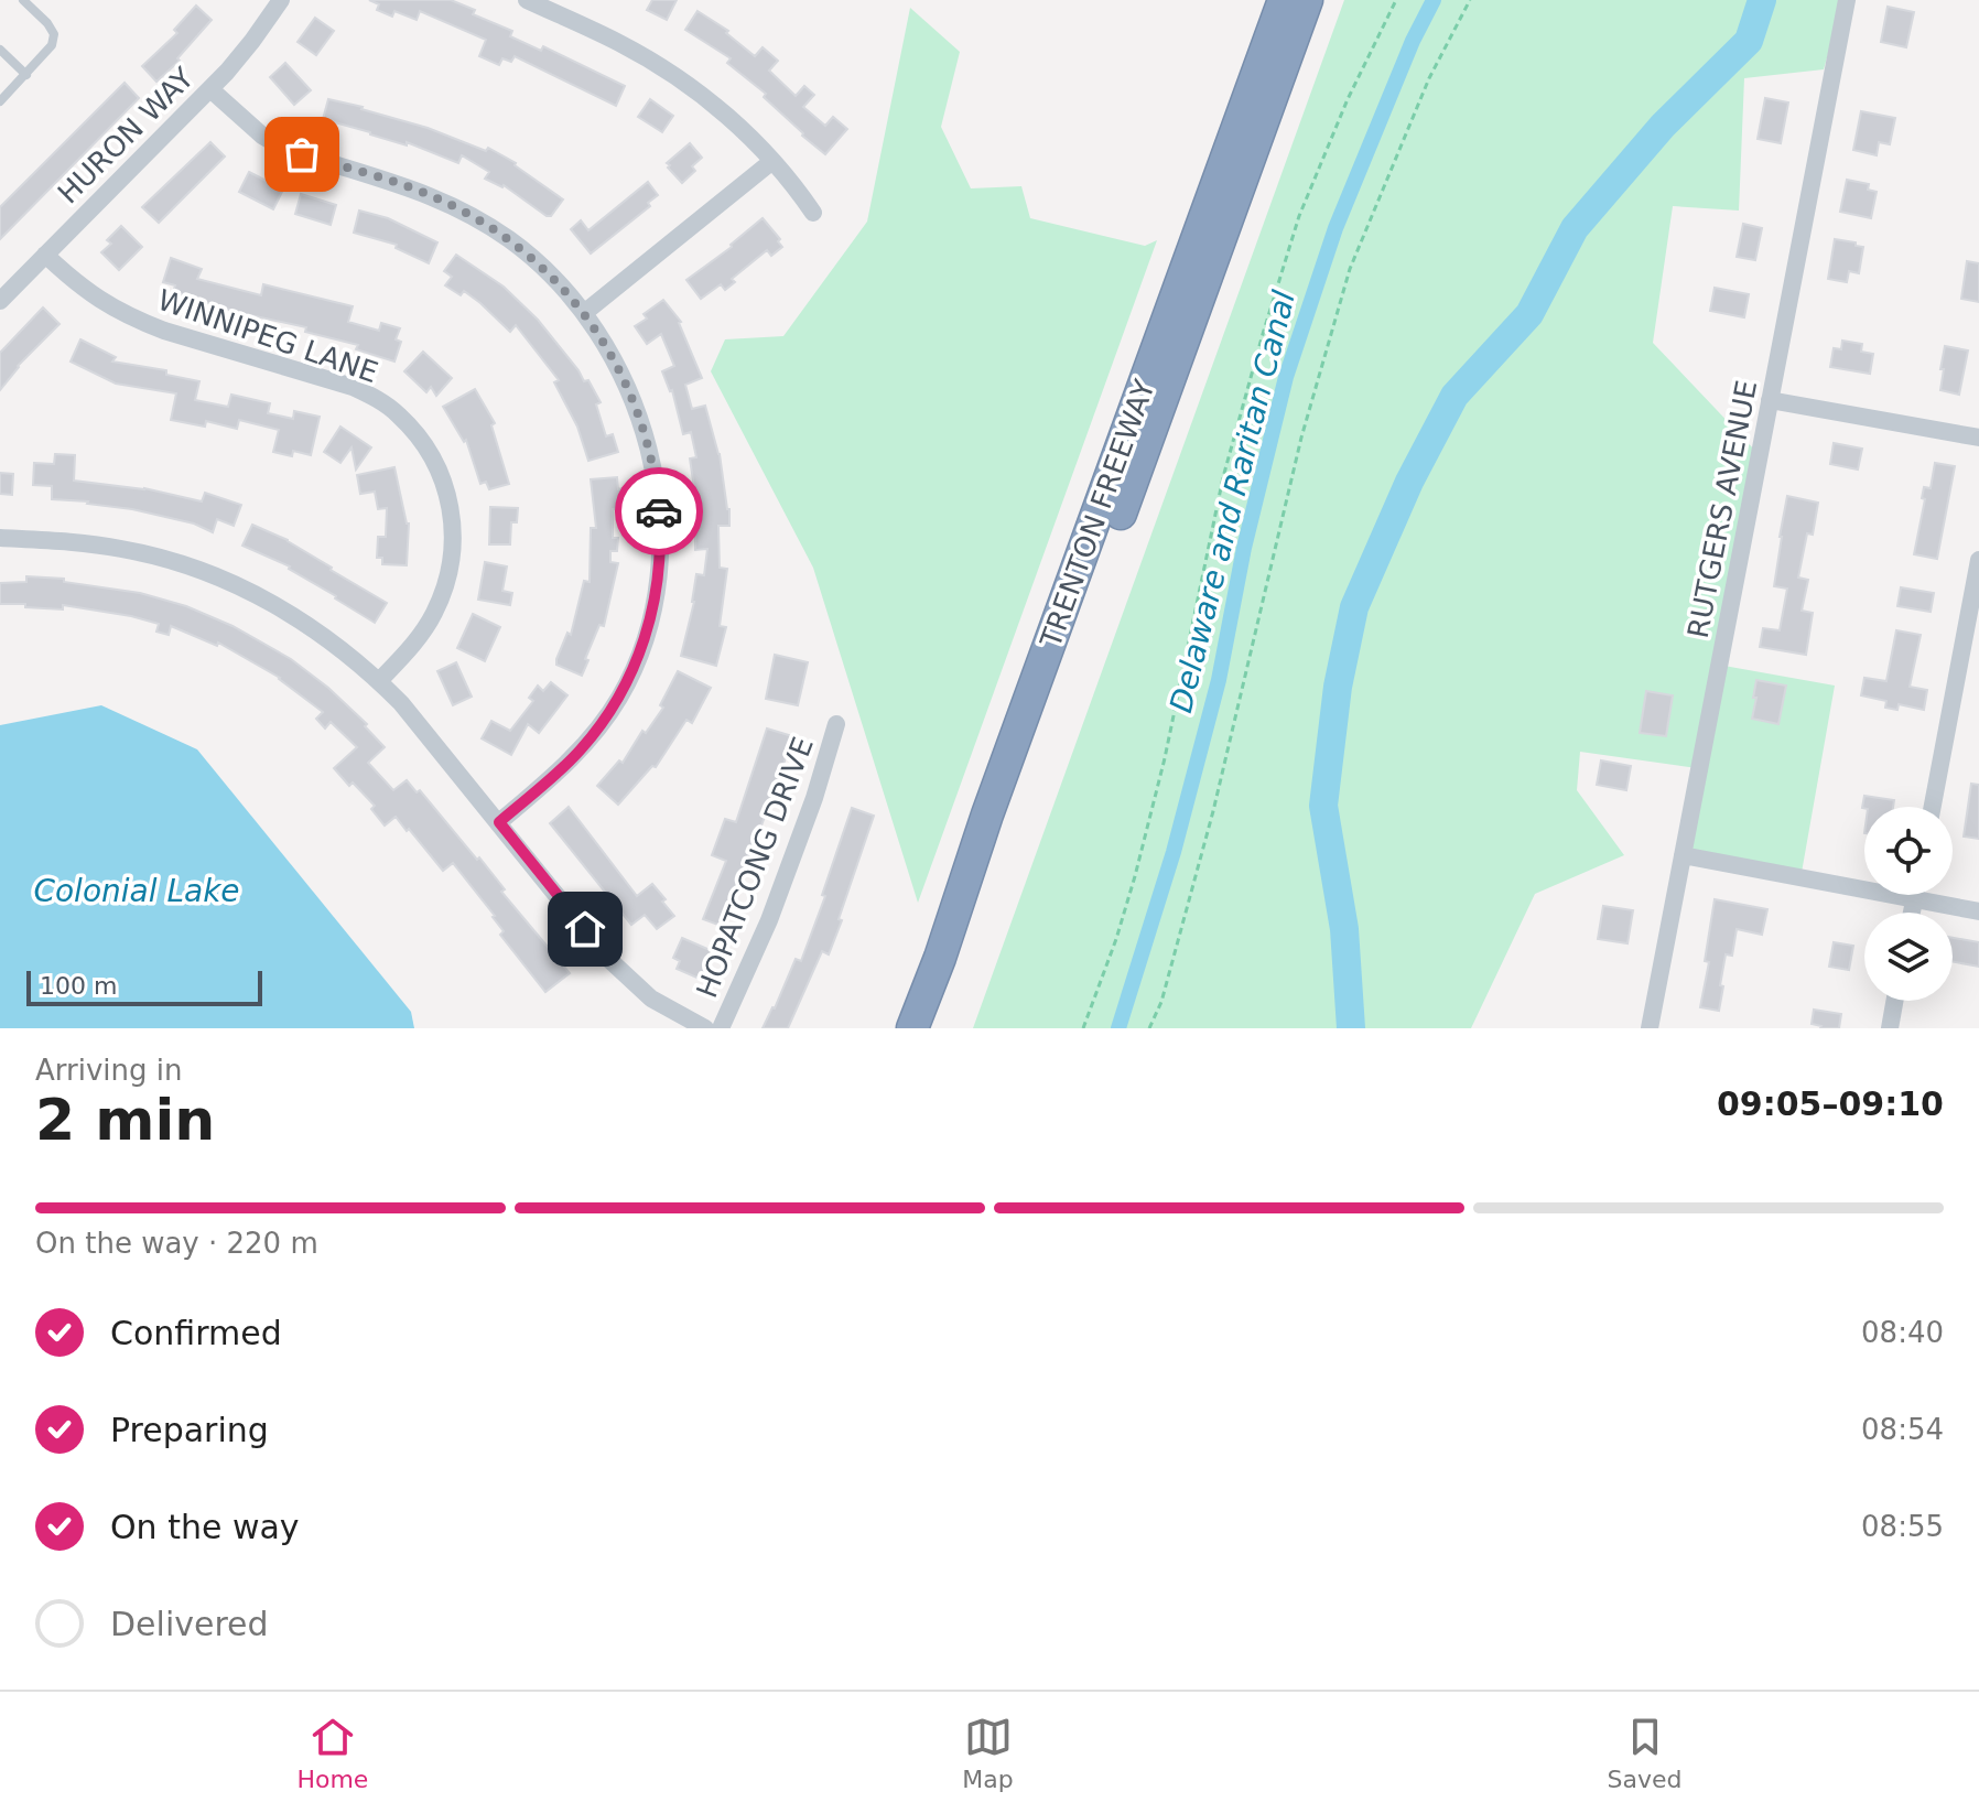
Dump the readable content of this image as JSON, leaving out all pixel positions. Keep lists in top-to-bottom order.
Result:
{
  "streets": {
    "highway": ["TRENTON FREEWAY"],
    "street": [
      "HURON WAY",
      "WINNIPEG LANE",
      "RUTGERS AVENUE",
      "HOPATCONG DRIVE"
    ]
  },
  "crossings": [
    ["HURON WAY", "WINNIPEG LANE"]
  ],
  "water": ["Delaware and Raritan Canal", "Colonial Lake"],
  "scale_bar": "100 m",
  "page": {
    "scale": "100 m",
    "heading": ["2 min", "Arriving in", "09:05–09:10"],
    "bar": "On the way · 220 m",
    "list": [
      ["Confirmed", "08:40"],
      ["Preparing", "08:54"],
      ["On the way", "08:55"],
      "Delivered"
    ],
    "tabs": ["Home", "Map", "Saved"]
  }
}
